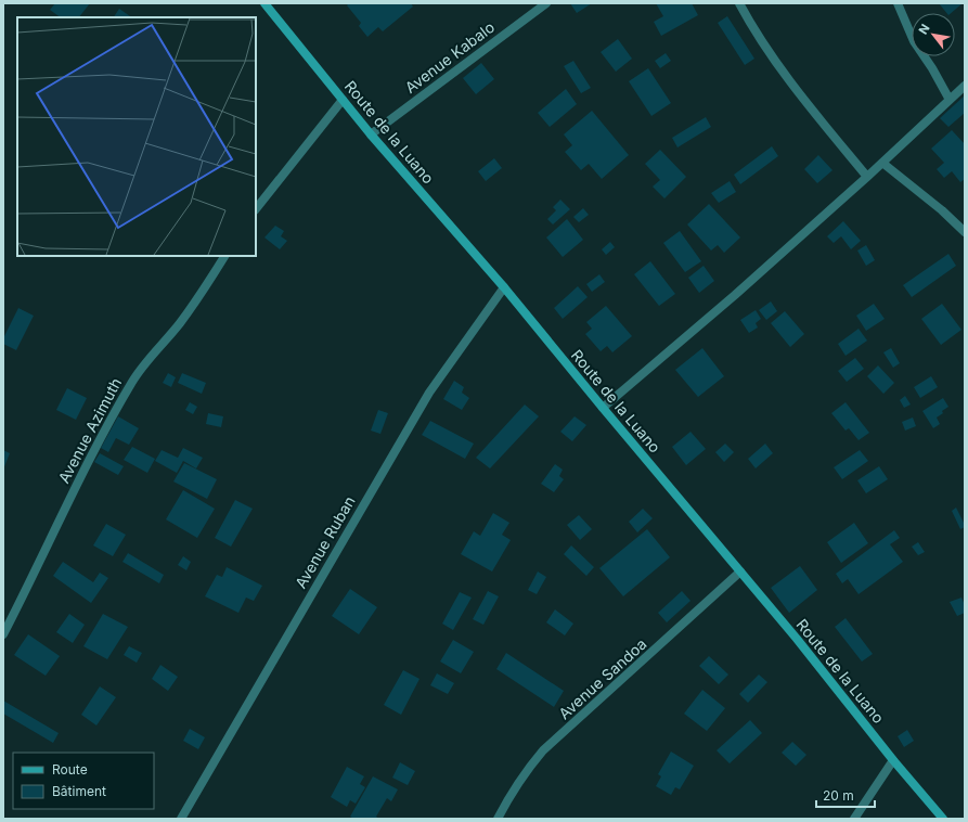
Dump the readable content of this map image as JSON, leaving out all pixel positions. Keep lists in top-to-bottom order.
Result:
{
  "streets": {
    "street": [
      "Avenue Kabalo",
      "Route de la Luano",
      "Avenue Azimuth",
      "Avenue Ruban",
      "Avenue Sandoa"
    ]
  },
  "crossings": [
    ["Avenue Kabalo", "Route de la Luano"],
    ["Route de la Luano", "Avenue Ruban"],
    ["Route de la Luano", "Avenue Sandoa"]
  ],
  "legend": ["Route", "Bâtiment"],
  "scale_bar": "20 m",
  "north": "top left"
}
